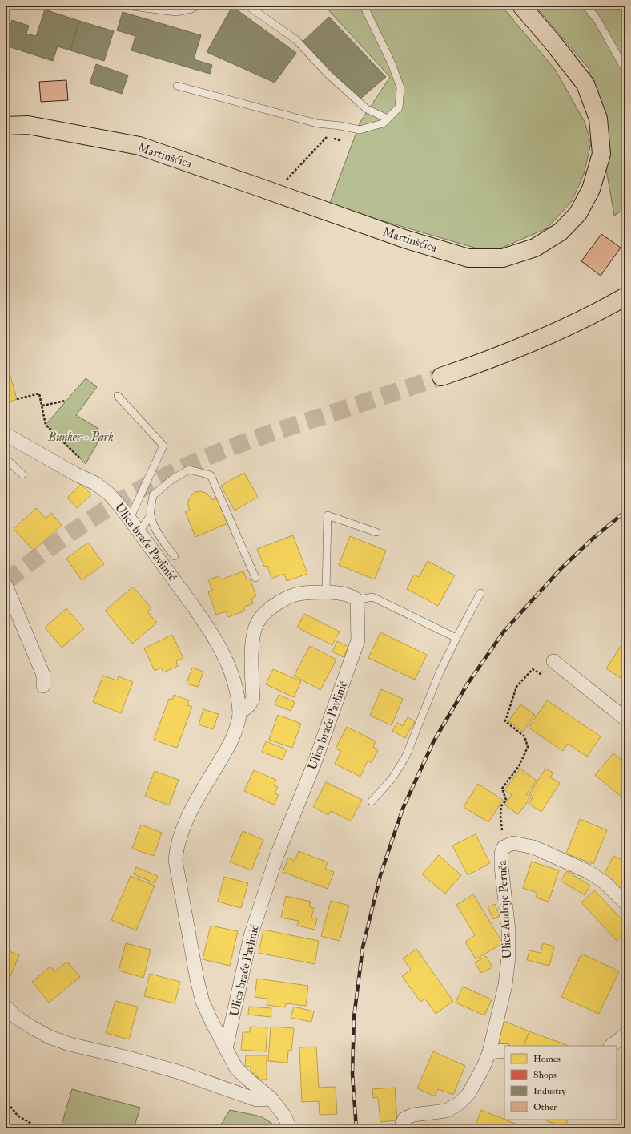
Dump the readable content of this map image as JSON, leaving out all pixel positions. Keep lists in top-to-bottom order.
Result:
{
  "streets": {
    "main road": ["Martinšćica"],
    "street": ["Ulica braće Pavlinić", "Ulica Andrije Peruča"]
  },
  "parks": ["Bunker - Park"],
  "legend": [
    "Homes",
    "Shops",
    "Industry",
    "Other"
  ]
}
